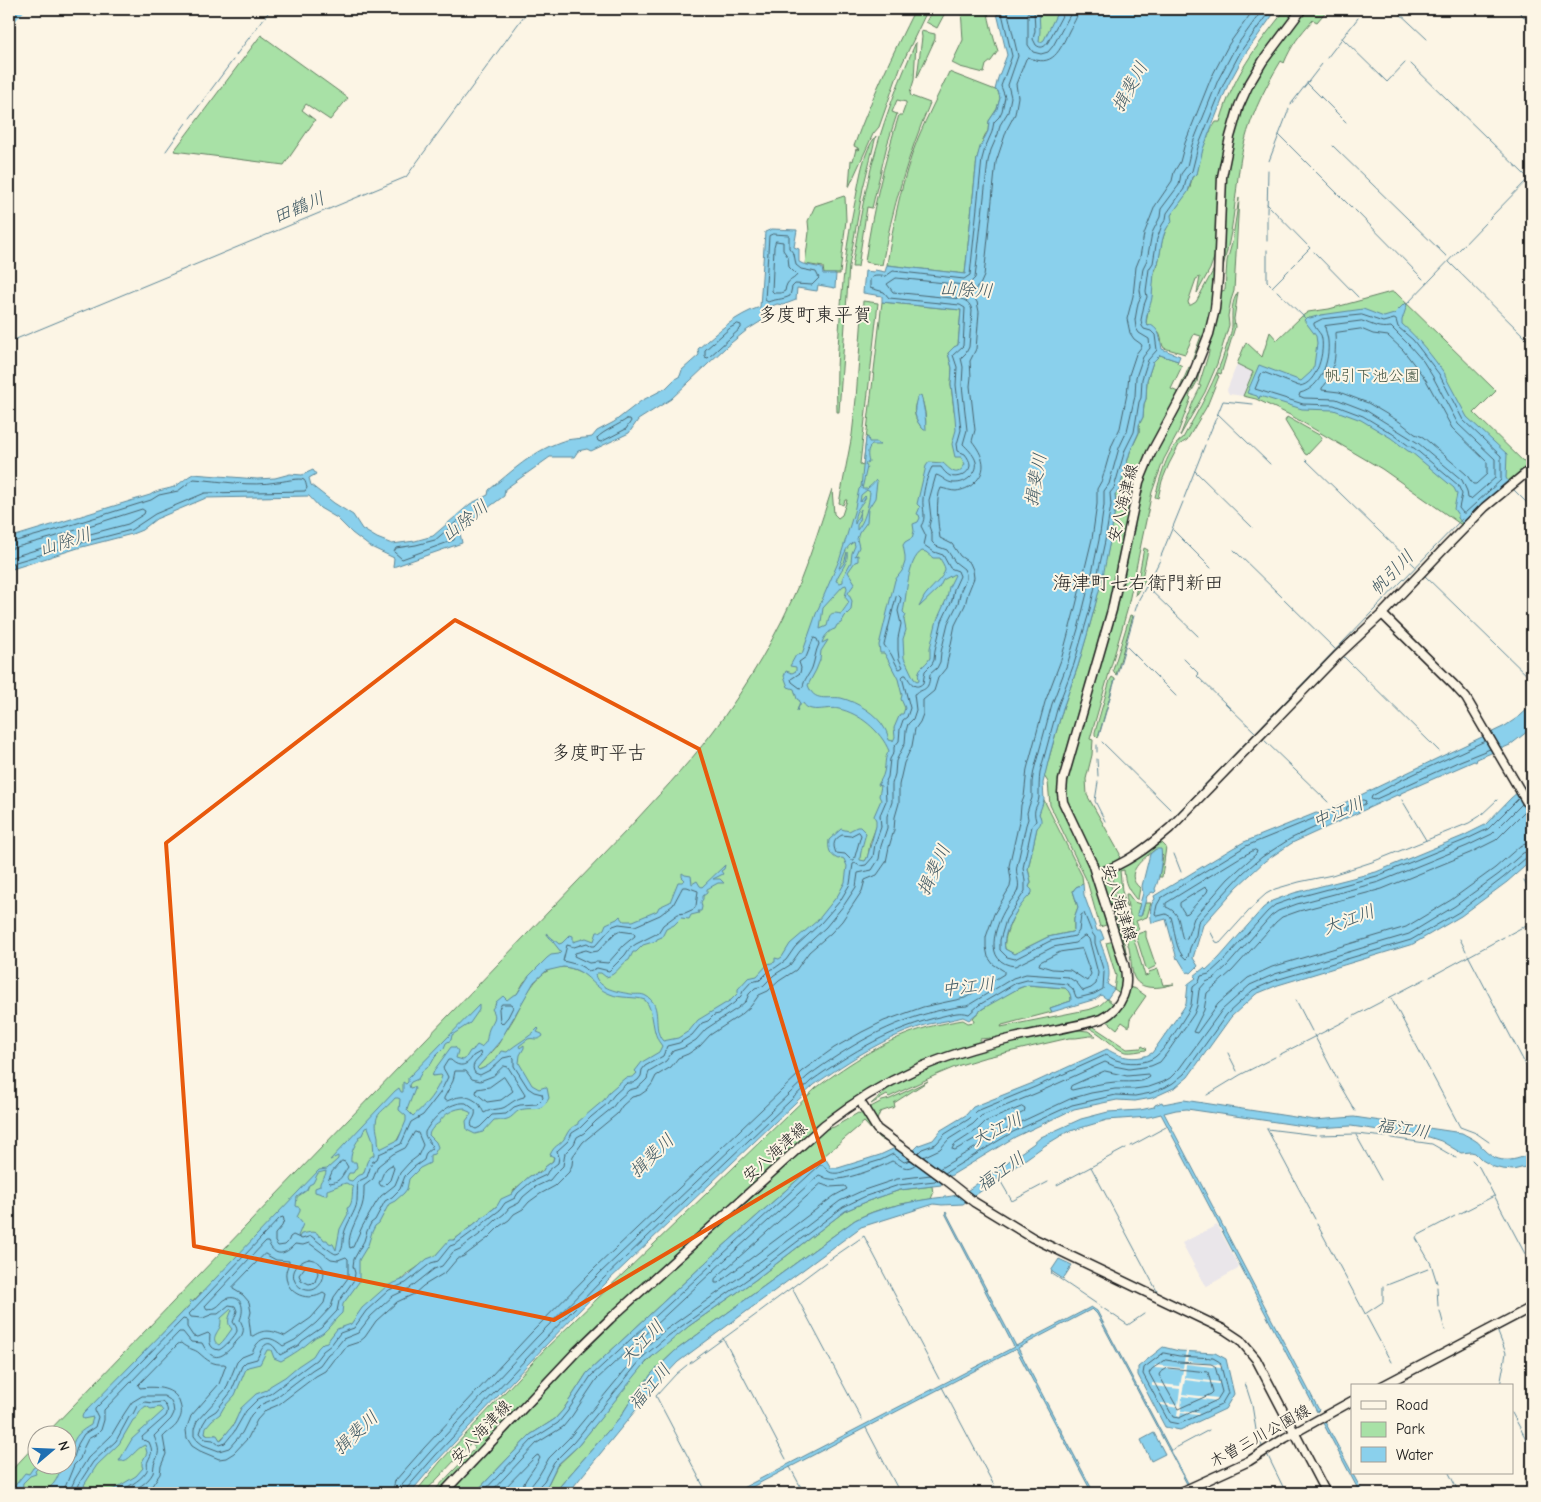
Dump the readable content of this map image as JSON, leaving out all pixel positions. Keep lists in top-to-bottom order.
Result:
{
  "streets": {
    "main road": ["安八海津線", "木曽三川公園線"]
  },
  "districts": ["多度町東平賀", "海津町七右衛門新田", "多度町平古"],
  "water": [
    "揖斐川",
    "田鶴川",
    "山除川",
    "帆引川",
    "中江川",
    "大江川",
    "福江川"
  ],
  "parks": ["帆引下池公園"],
  "legend": ["Road", "Park", "Water"],
  "north": "right"
}
